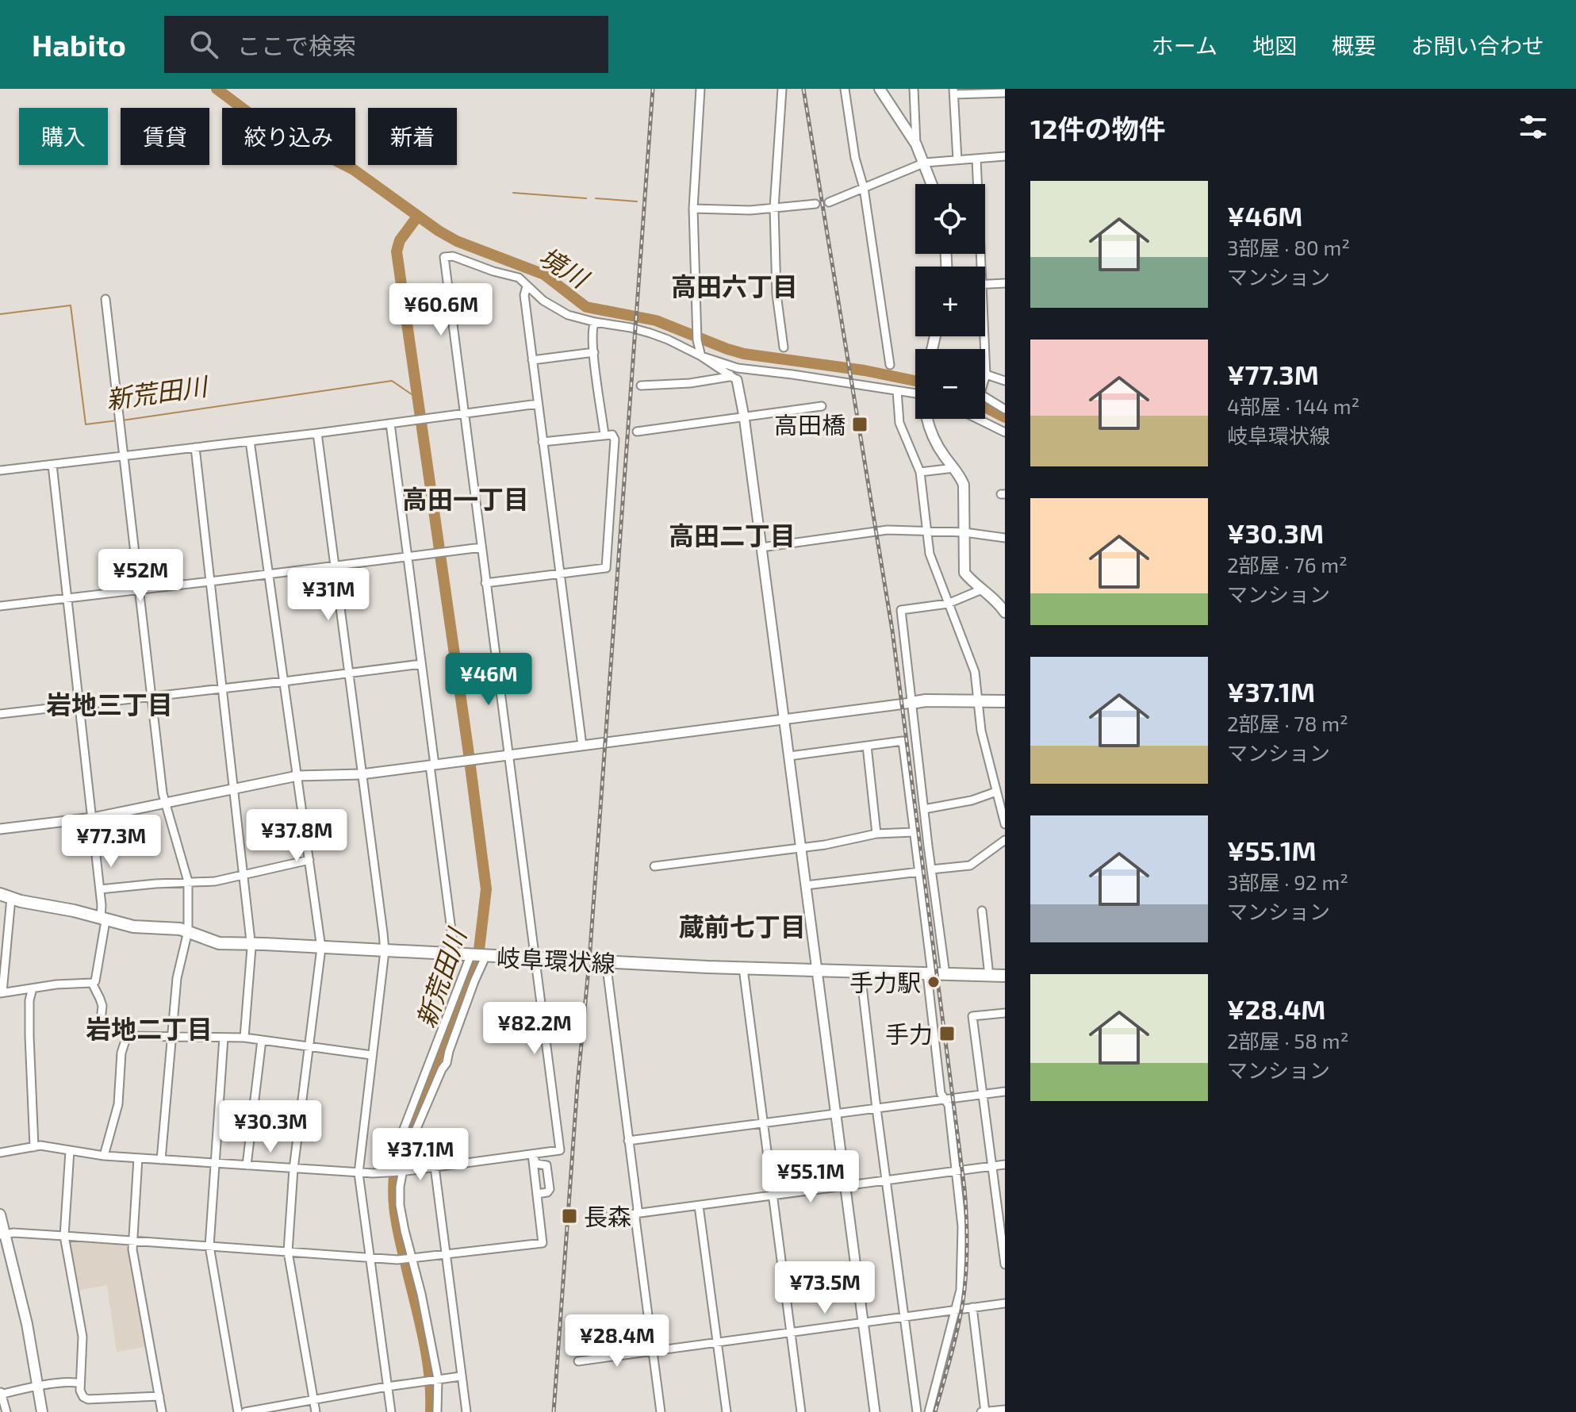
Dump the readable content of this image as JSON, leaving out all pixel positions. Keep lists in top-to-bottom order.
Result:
{
  "streets": {
    "main road": ["岐阜環状線"]
  },
  "districts": [
    "高田六丁目",
    "高田一丁目",
    "高田二丁目",
    "岩地三丁目",
    "蔵前七丁目",
    "岩地二丁目"
  ],
  "water": ["境川", "新荒田川"],
  "places": {
    "transit": ["高田橋", "手力", "長森"],
    "other": ["手力駅"]
  },
  "page": {
    "header": "Habito",
    "search": "ここで検索",
    "nav": [
      "ホーム",
      "地図",
      "概要",
      "お問い合わせ"
    ],
    "heading": "12件の物件",
    "chip": [
      "購入",
      "賃貸",
      "絞り込み",
      "新着"
    ],
    "list": [
      {
        "name": "¥46M",
        "note": "3部屋 · 80 m² · マンション"
      },
      {
        "name": "¥77.3M",
        "note": "4部屋 · 144 m² · 岐阜環状線"
      },
      {
        "name": "¥30.3M",
        "note": "2部屋 · 76 m² · マンション"
      },
      {
        "name": "¥37.1M",
        "note": "2部屋 · 78 m² · マンション"
      },
      {
        "name": "¥55.1M",
        "note": "3部屋 · 92 m² · マンション"
      },
      {
        "name": "¥28.4M",
        "note": "2部屋 · 58 m² · マンション"
      }
    ],
    "map_buttons": ["+", "−"],
    "price": [
      "¥60.6M",
      "¥52M",
      "¥31M",
      "¥46M",
      "¥37.8M",
      "¥77.3M",
      "¥82.2M",
      "¥30.3M",
      "¥37.1M",
      "¥55.1M",
      "¥73.5M",
      "¥28.4M"
    ]
  }
}
